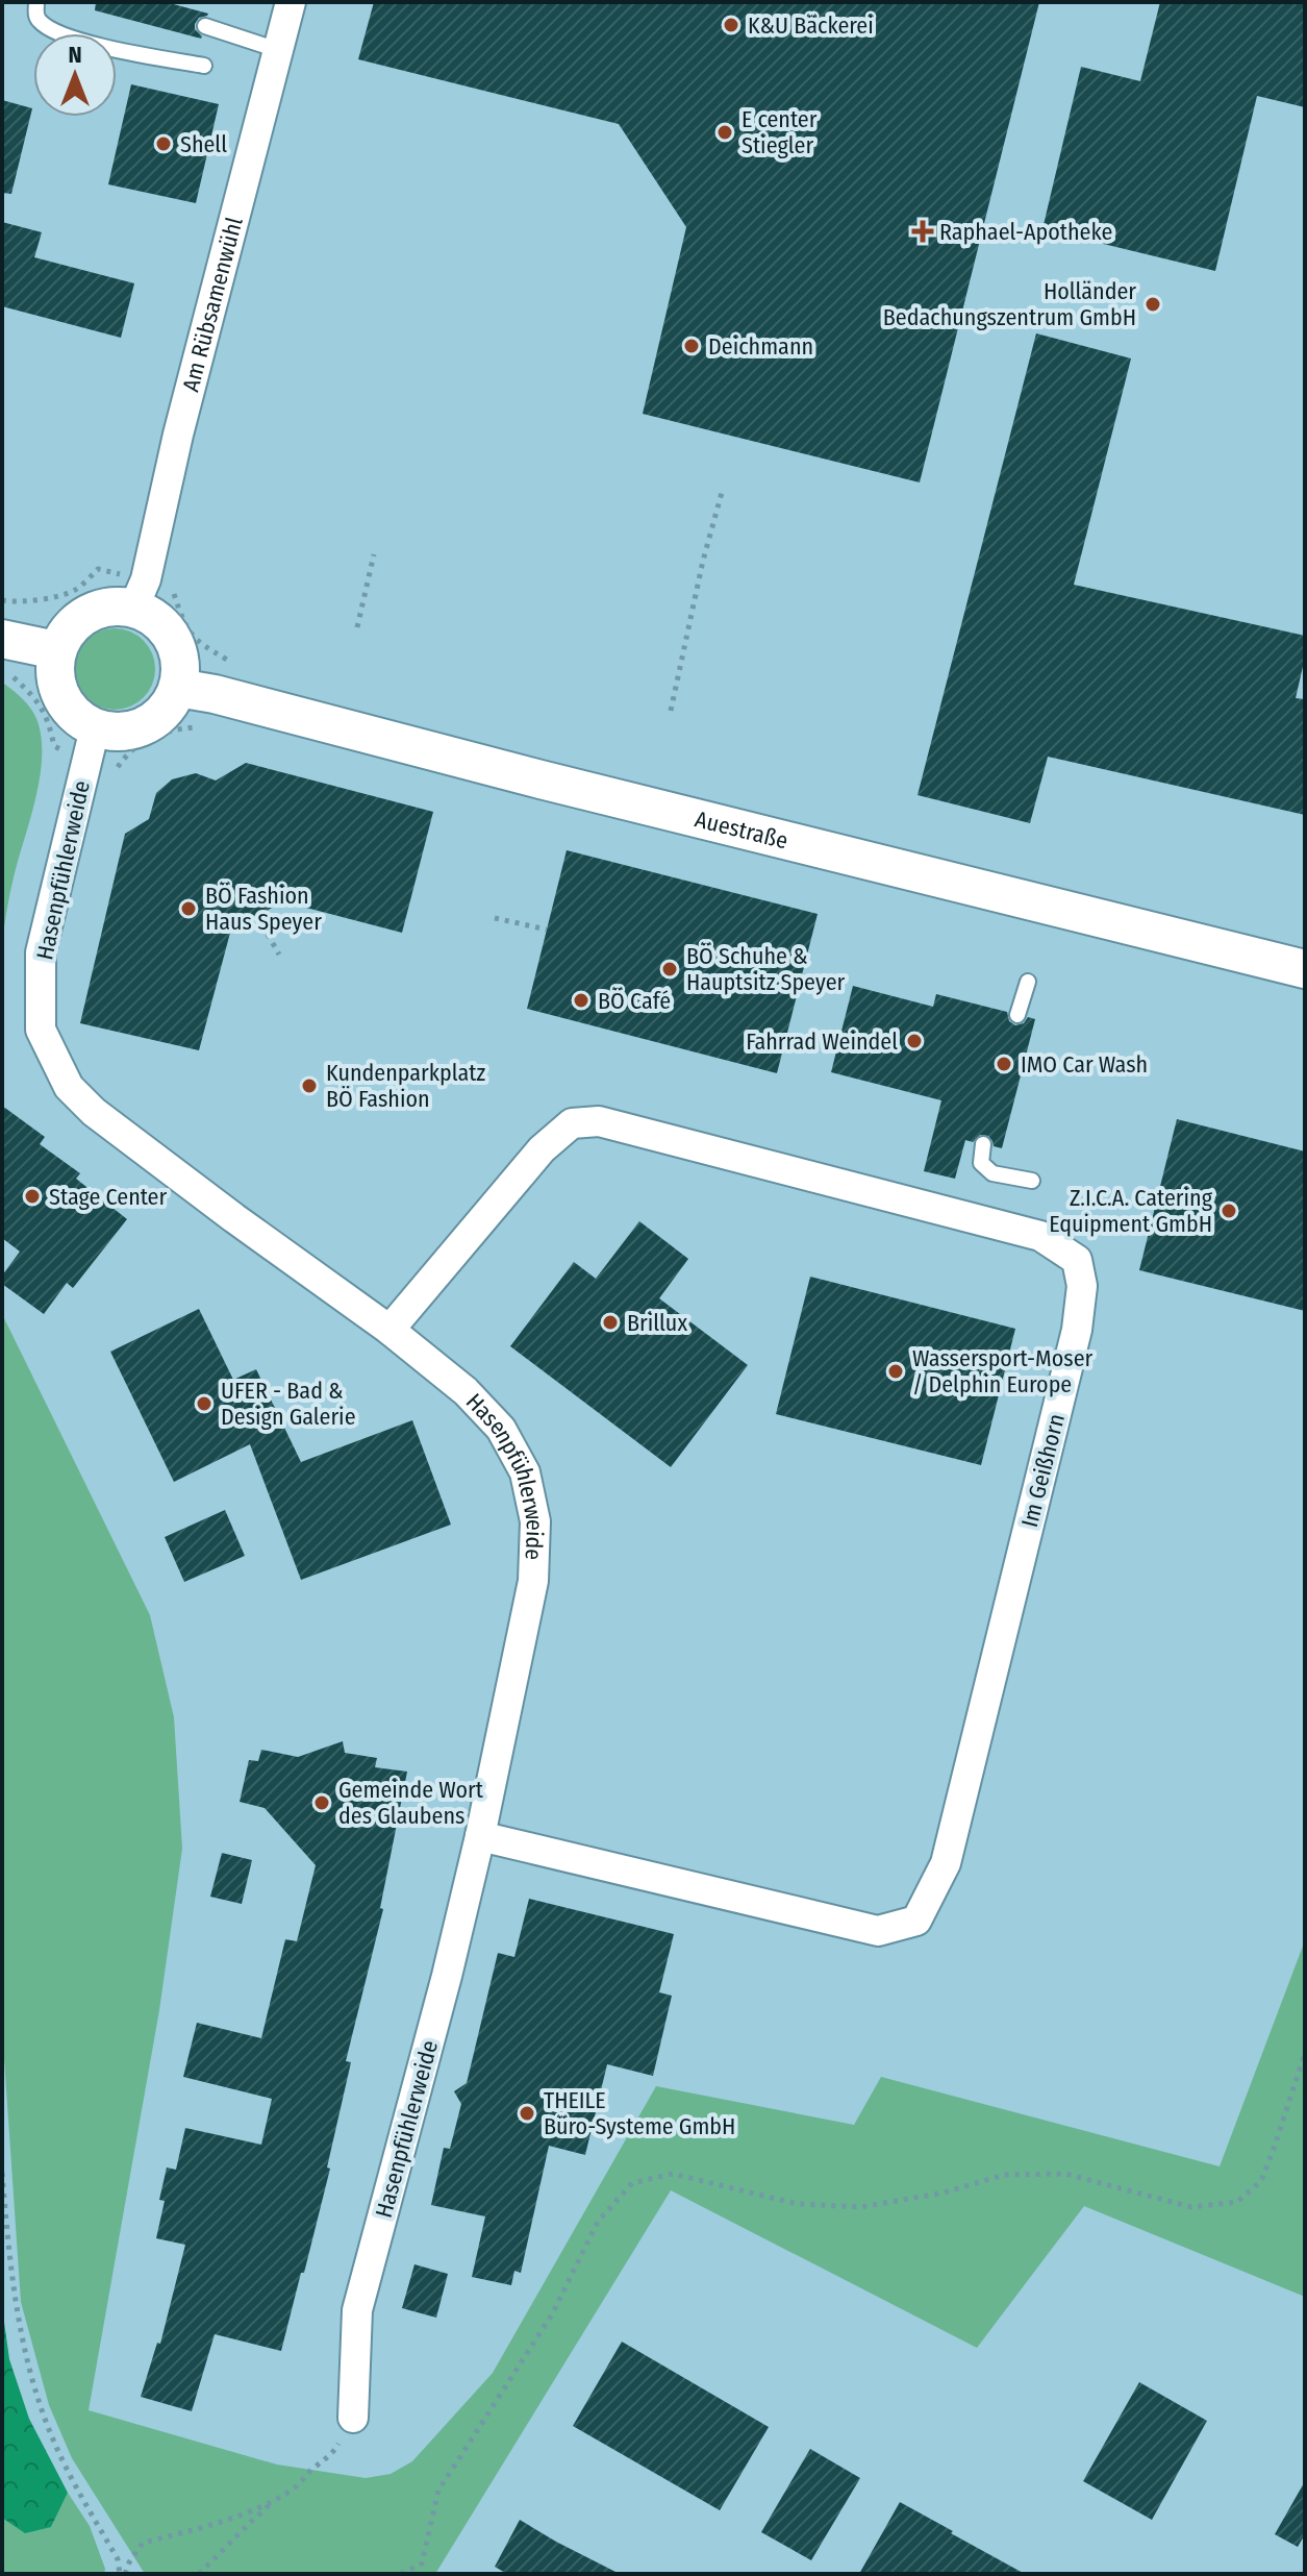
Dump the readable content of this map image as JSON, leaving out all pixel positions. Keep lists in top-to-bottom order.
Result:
{
  "streets": {
    "street": [
      "Am Rübsamenwühl",
      "Auestraße",
      "Hasenpfühlerweide",
      "Im Geißhorn"
    ]
  },
  "crossings": [
    ["Am Rübsamenwühl", "Auestraße"],
    ["Am Rübsamenwühl", "Hasenpfühlerweide"],
    ["Auestraße", "Hasenpfühlerweide"],
    ["Hasenpfühlerweide", "Im Geißhorn"]
  ],
  "places": {
    "other": [
      "K&U Bäckerei",
      "E center Stiegler",
      "Shell",
      "Holländer Bedachungszentrum GmbH",
      "Deichmann",
      "BÖ Fashion Haus Speyer",
      "BÖ Schuhe & Hauptsitz Speyer",
      "BÖ Café",
      "Fahrrad Weindel",
      "IMO Car Wash",
      "Kundenparkplatz BÖ Fashion",
      "Stage Center",
      "Z.I.C.A. Catering Equipment GmbH",
      "Brillux",
      "Wassersport-Moser / Delphin Europe",
      "UFER - Bad & Design Galerie",
      "Gemeinde Wort des Glaubens",
      "THEILE Büro-Systeme GmbH"
    ],
    "health": ["Raphael-Apotheke"]
  },
  "north": "top"
}
